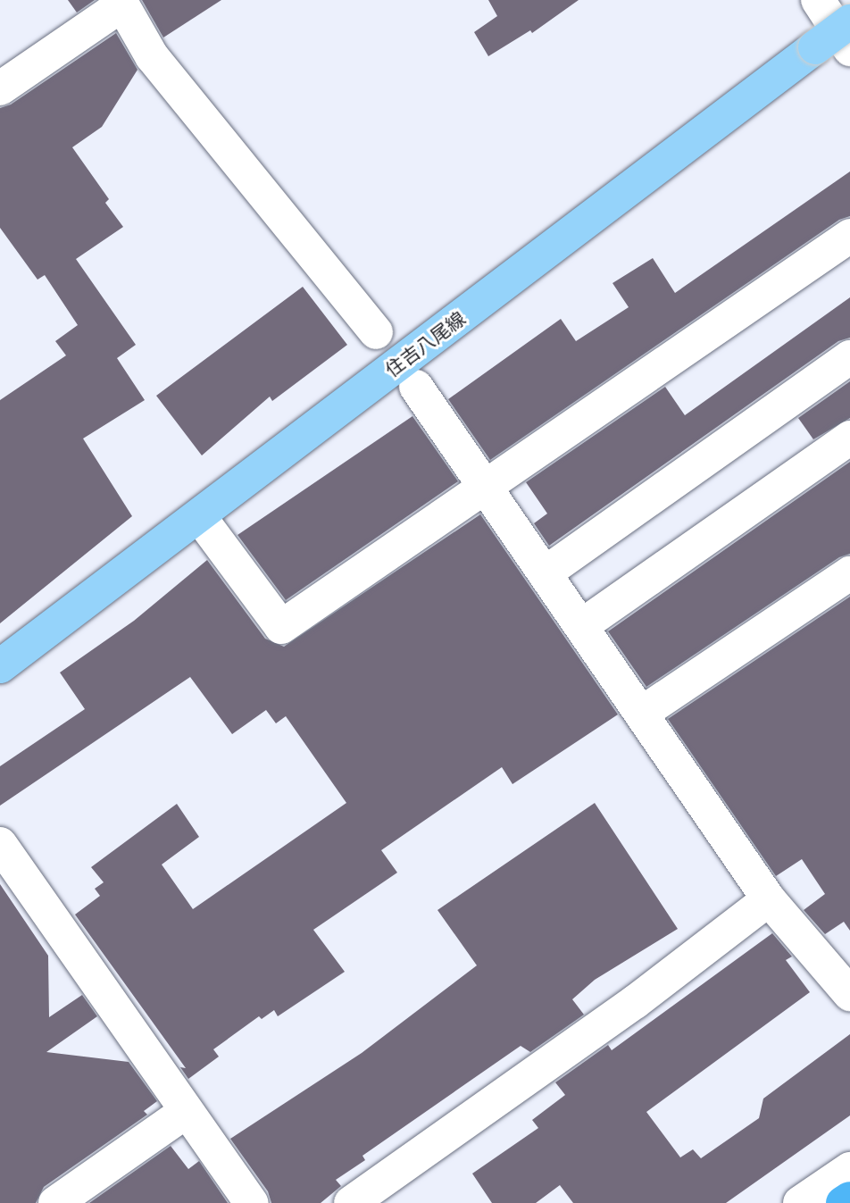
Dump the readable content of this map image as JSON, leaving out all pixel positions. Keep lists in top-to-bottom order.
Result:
{
  "streets": {
    "main road": ["住吉八尾線"]
  }
}
